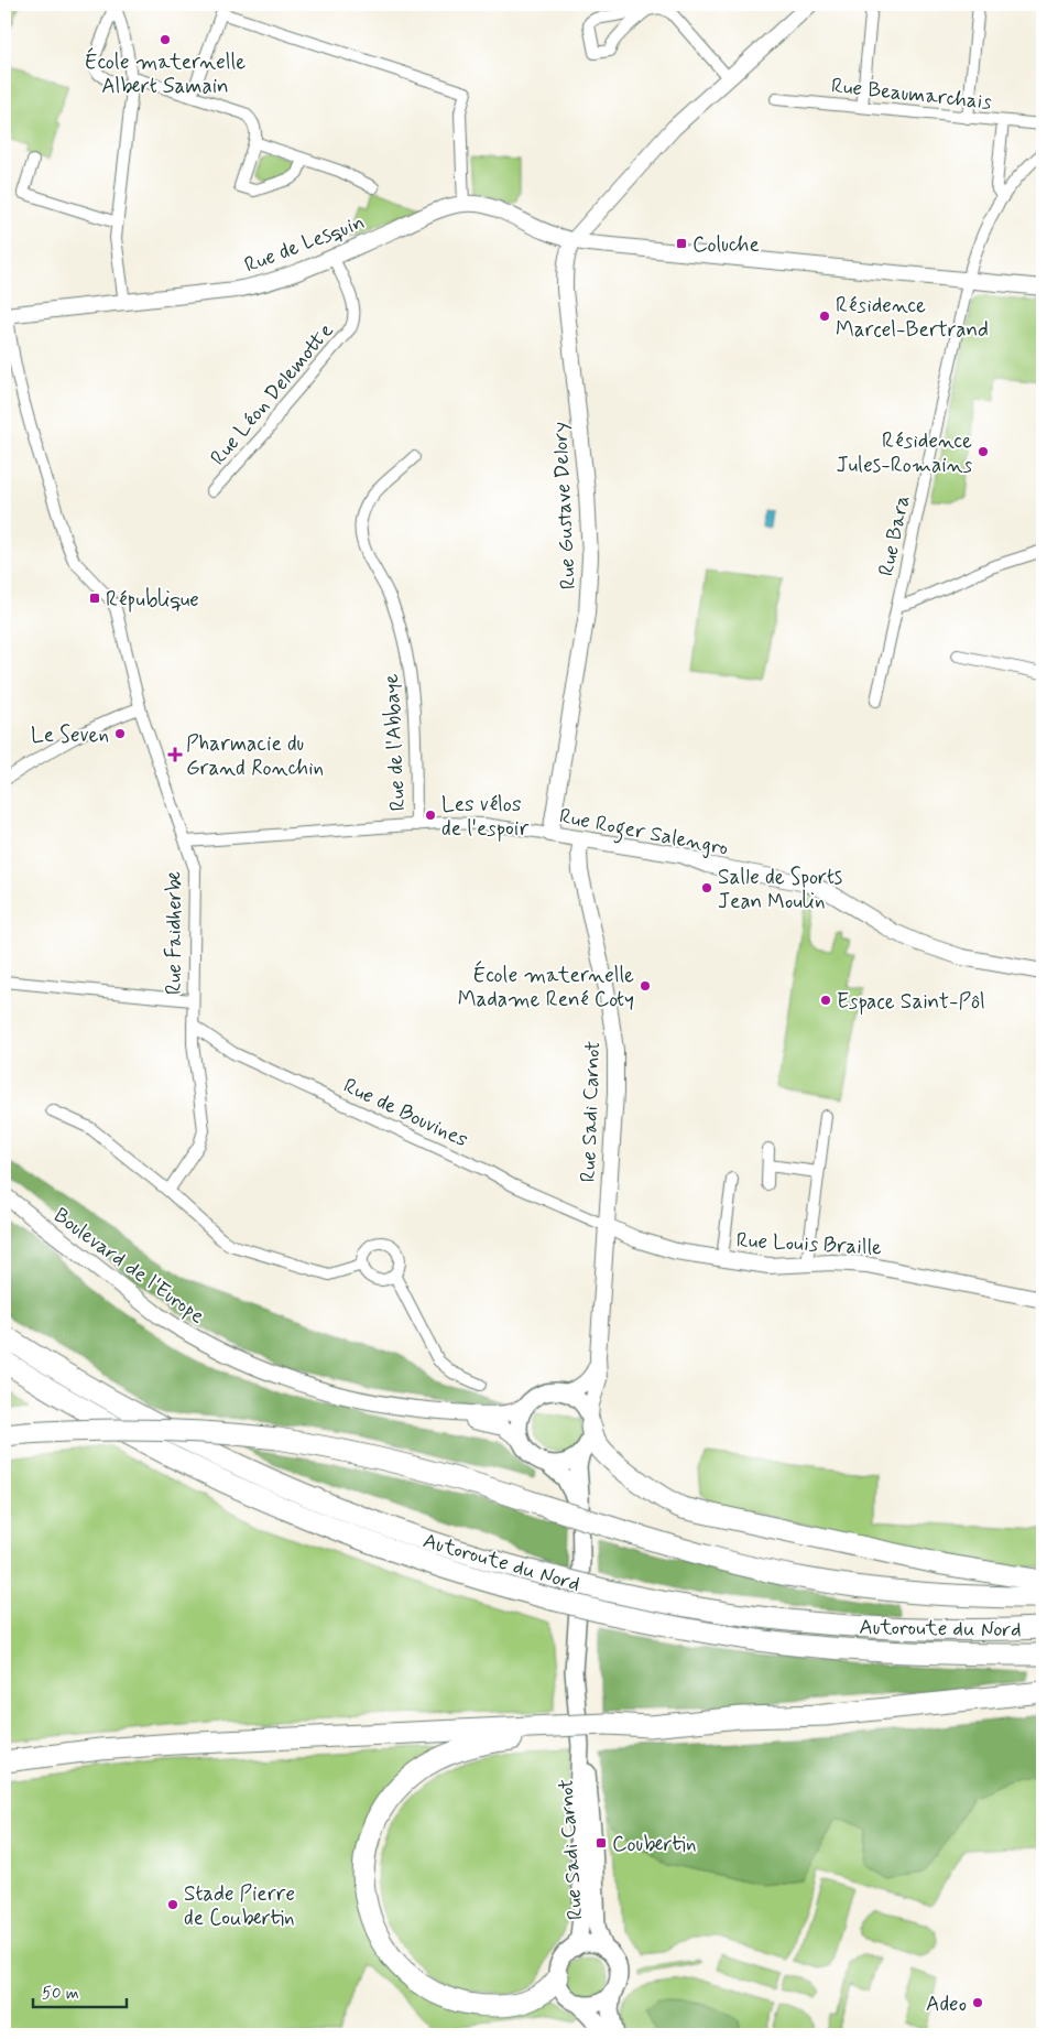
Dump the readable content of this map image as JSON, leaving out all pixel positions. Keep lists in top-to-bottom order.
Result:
{
  "streets": {
    "highway": ["Autoroute du Nord"],
    "main road": ["Rue Sadi Carnot"],
    "street": [
      "Rue Beaumarchais",
      "Rue de Lesquin",
      "Rue Léon Delemotte",
      "Rue Gustave Delory",
      "Rue Bara",
      "Rue de l'Abbaye",
      "Rue Roger Salengro",
      "Rue Faidherbe",
      "Rue de Bouvines",
      "Rue Louis Braille",
      "Boulevard de l'Europe"
    ]
  },
  "crossings": [
    ["Rue de Lesquin", "Rue Léon Delemotte"],
    ["Rue de Lesquin", "Rue Gustave Delory"],
    ["Rue de Lesquin", "Rue Bara"],
    ["Rue de Lesquin", "Rue Faidherbe"],
    ["Rue Gustave Delory", "Rue Roger Salengro"],
    ["Rue de l'Abbaye", "Rue Roger Salengro"],
    ["Rue Roger Salengro", "Rue Faidherbe"],
    ["Rue Roger Salengro", "Rue Sadi Carnot"],
    ["Rue Faidherbe", "Rue de Bouvines"],
    ["Rue de Bouvines", "Rue Sadi Carnot"],
    ["Rue de Bouvines", "Rue Louis Braille"],
    ["Rue Sadi Carnot", "Rue Louis Braille"],
    ["Rue Sadi Carnot", "Boulevard de l'Europe"]
  ],
  "places": {
    "other": [
      "École maternelle Albert Samain",
      "Résidence Marcel-Bertrand",
      "Résidence Jules-Romains",
      "Le Seven",
      "Les vélos de l'espoir",
      "Salle de Sports Jean Moulin",
      "École maternelle Madame René Coty",
      "Espace Saint-Pôl",
      "Stade Pierre de Coubertin",
      "Adeo"
    ],
    "transit": ["Coluche", "République", "Coubertin"],
    "health": ["Pharmacie du Grand Ronchin"]
  },
  "scale_bar": "50 m"
}
